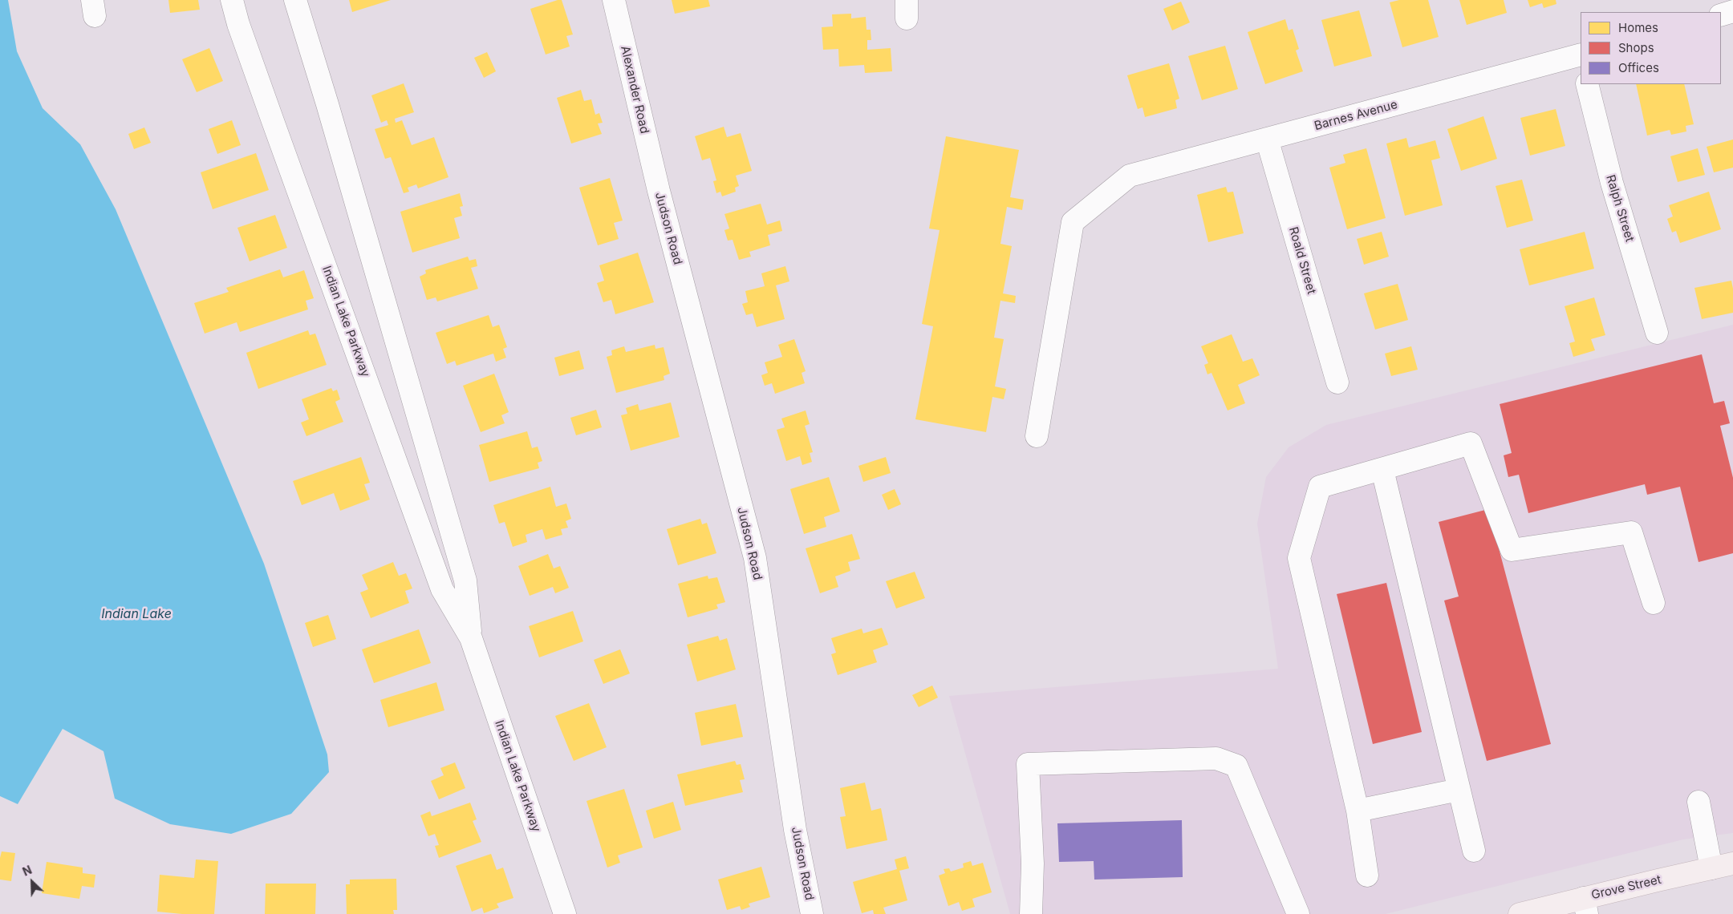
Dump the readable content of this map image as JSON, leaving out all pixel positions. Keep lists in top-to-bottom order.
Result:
{
  "streets": {
    "main road": ["Grove Street"],
    "street": [
      "Alexander Road",
      "Barnes Avenue",
      "Ralph Street",
      "Judson Road",
      "Roald Street",
      "Indian Lake Parkway"
    ]
  },
  "crossings": [
    ["Alexander Road", "Judson Road"],
    ["Barnes Avenue", "Roald Street"]
  ],
  "water": ["Indian Lake"],
  "legend": ["Homes", "Shops", "Offices"],
  "north": "top left"
}
